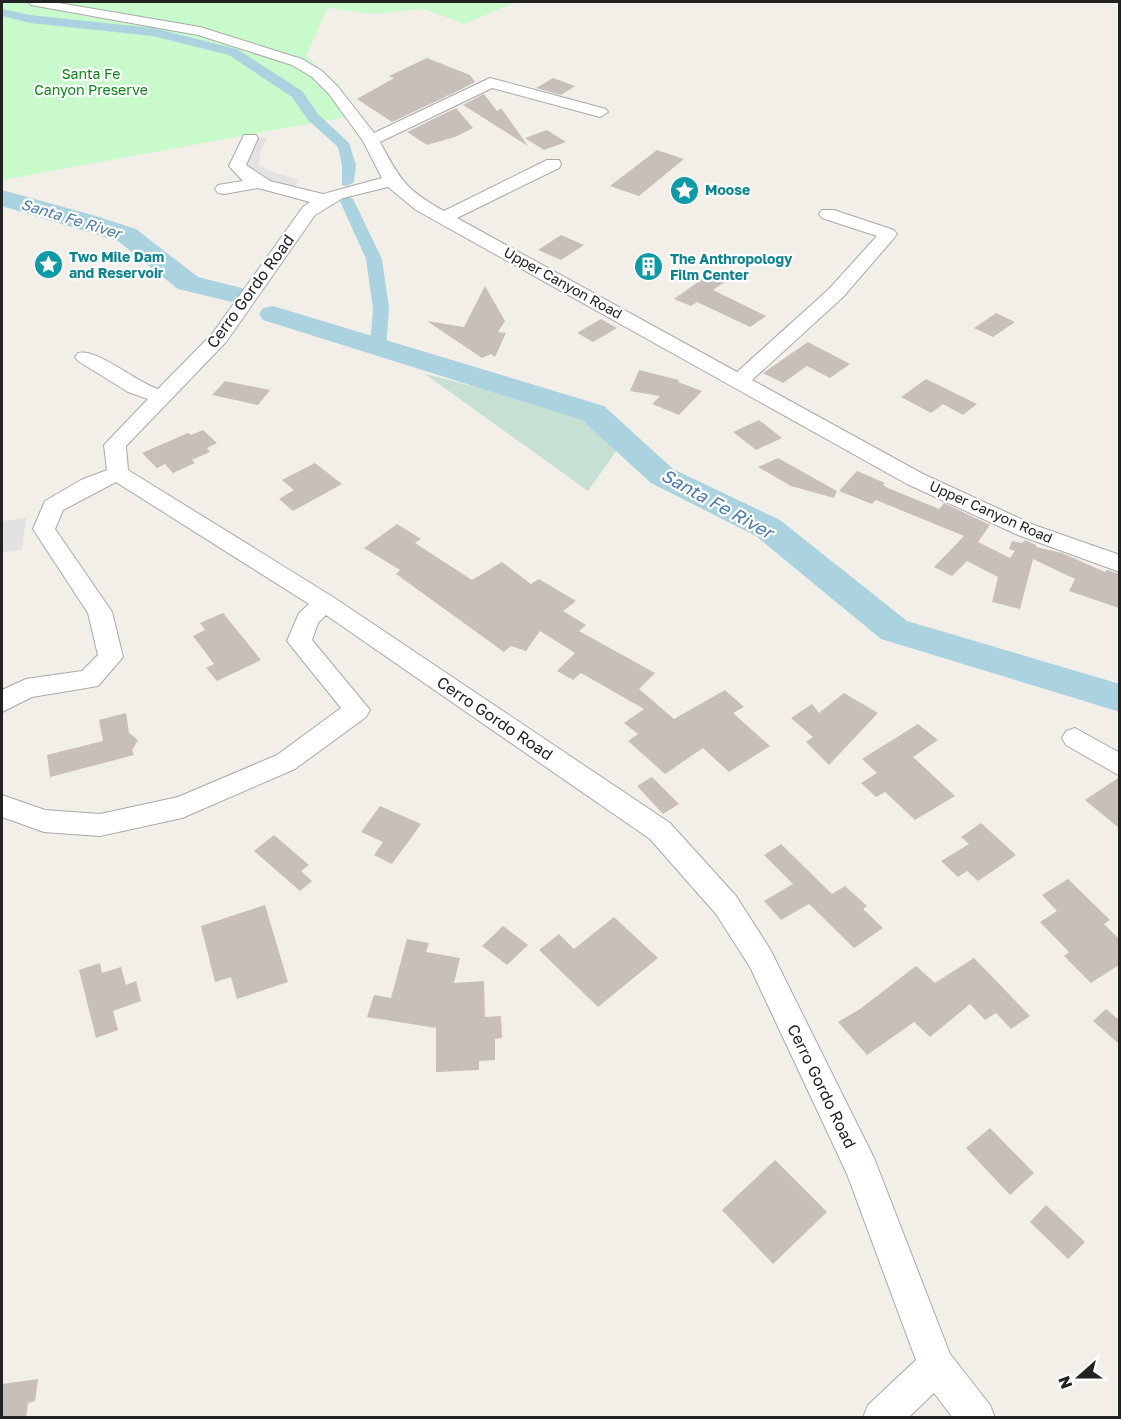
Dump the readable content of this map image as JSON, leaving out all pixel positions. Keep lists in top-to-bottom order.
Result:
{
  "streets": {
    "street": ["Upper Canyon Road", "Cerro Gordo Road"]
  },
  "water": ["Santa Fe River"],
  "parks": ["Santa Fe Canyon Preserve"],
  "places": {
    "place": ["Moose", "Two Mile Dam and Reservoir"],
    "building": ["The Anthropology Film Center"]
  },
  "north": "left"
}
